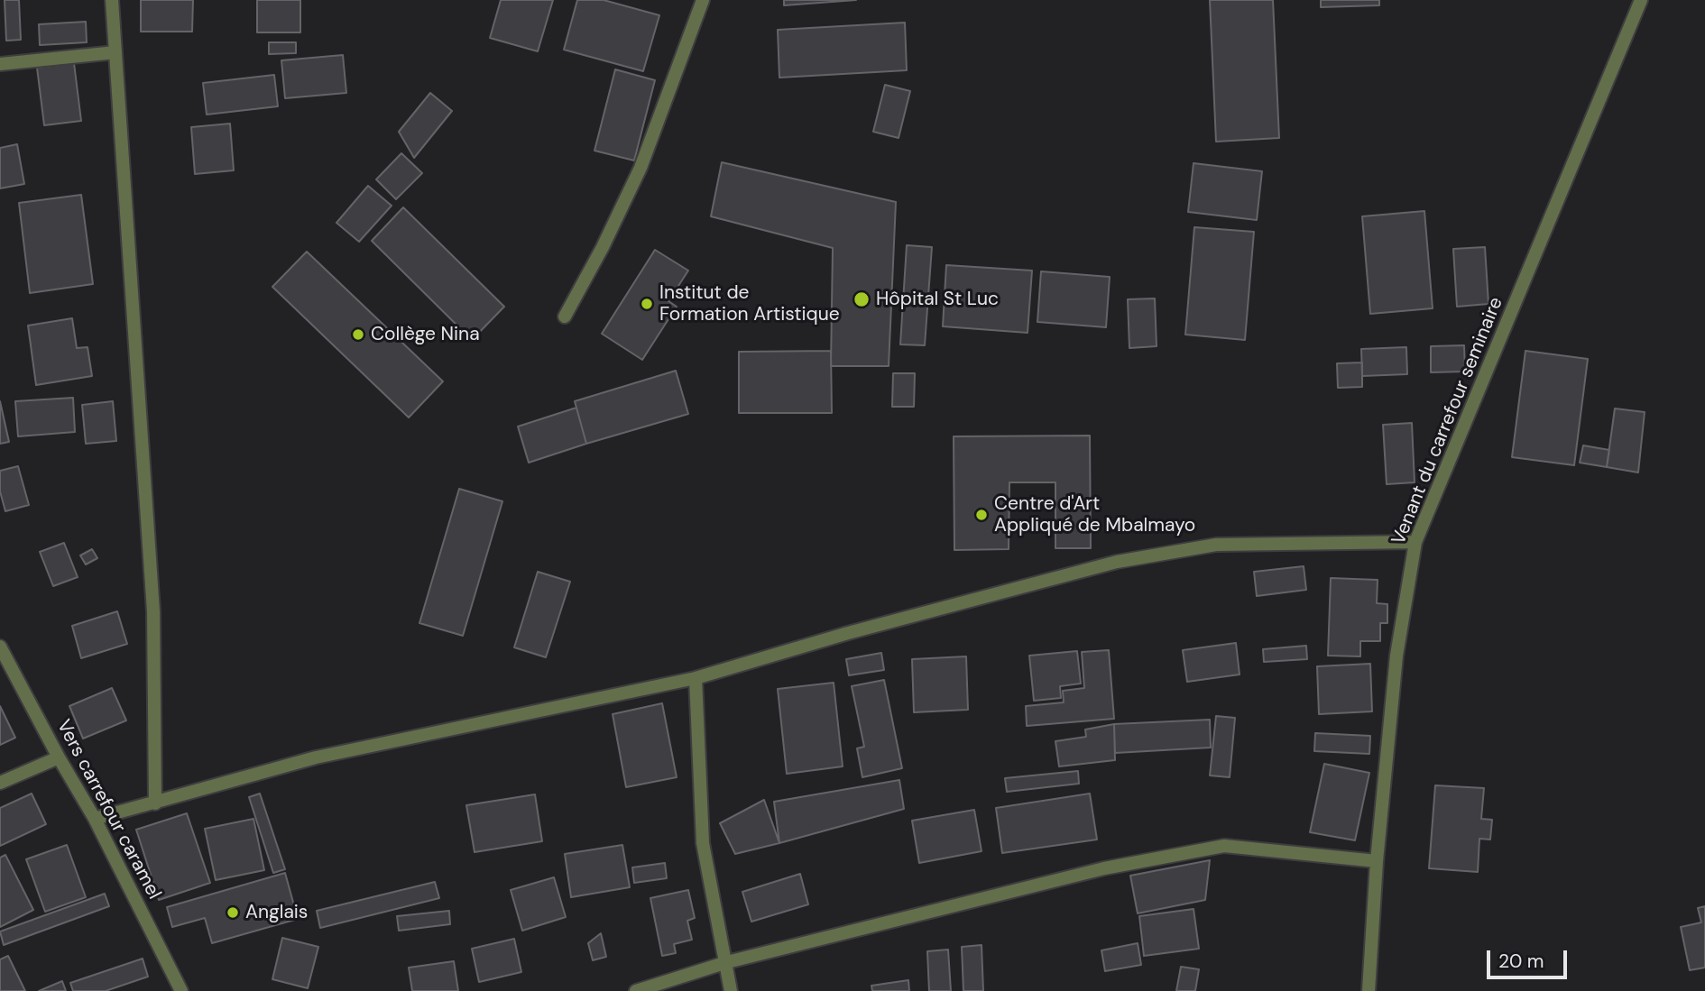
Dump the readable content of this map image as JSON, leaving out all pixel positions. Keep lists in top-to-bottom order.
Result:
{
  "streets": {
    "street": ["Venant du carrefour seminaire", "Vers carrefour caramel"]
  },
  "places": [
    "Hôpital St Luc",
    "Institut de Formation Artistique",
    "Collège Nina",
    "Centre d'Art Appliqué de Mbalmayo",
    "Anglais"
  ],
  "scale_bar": "20 m"
}
